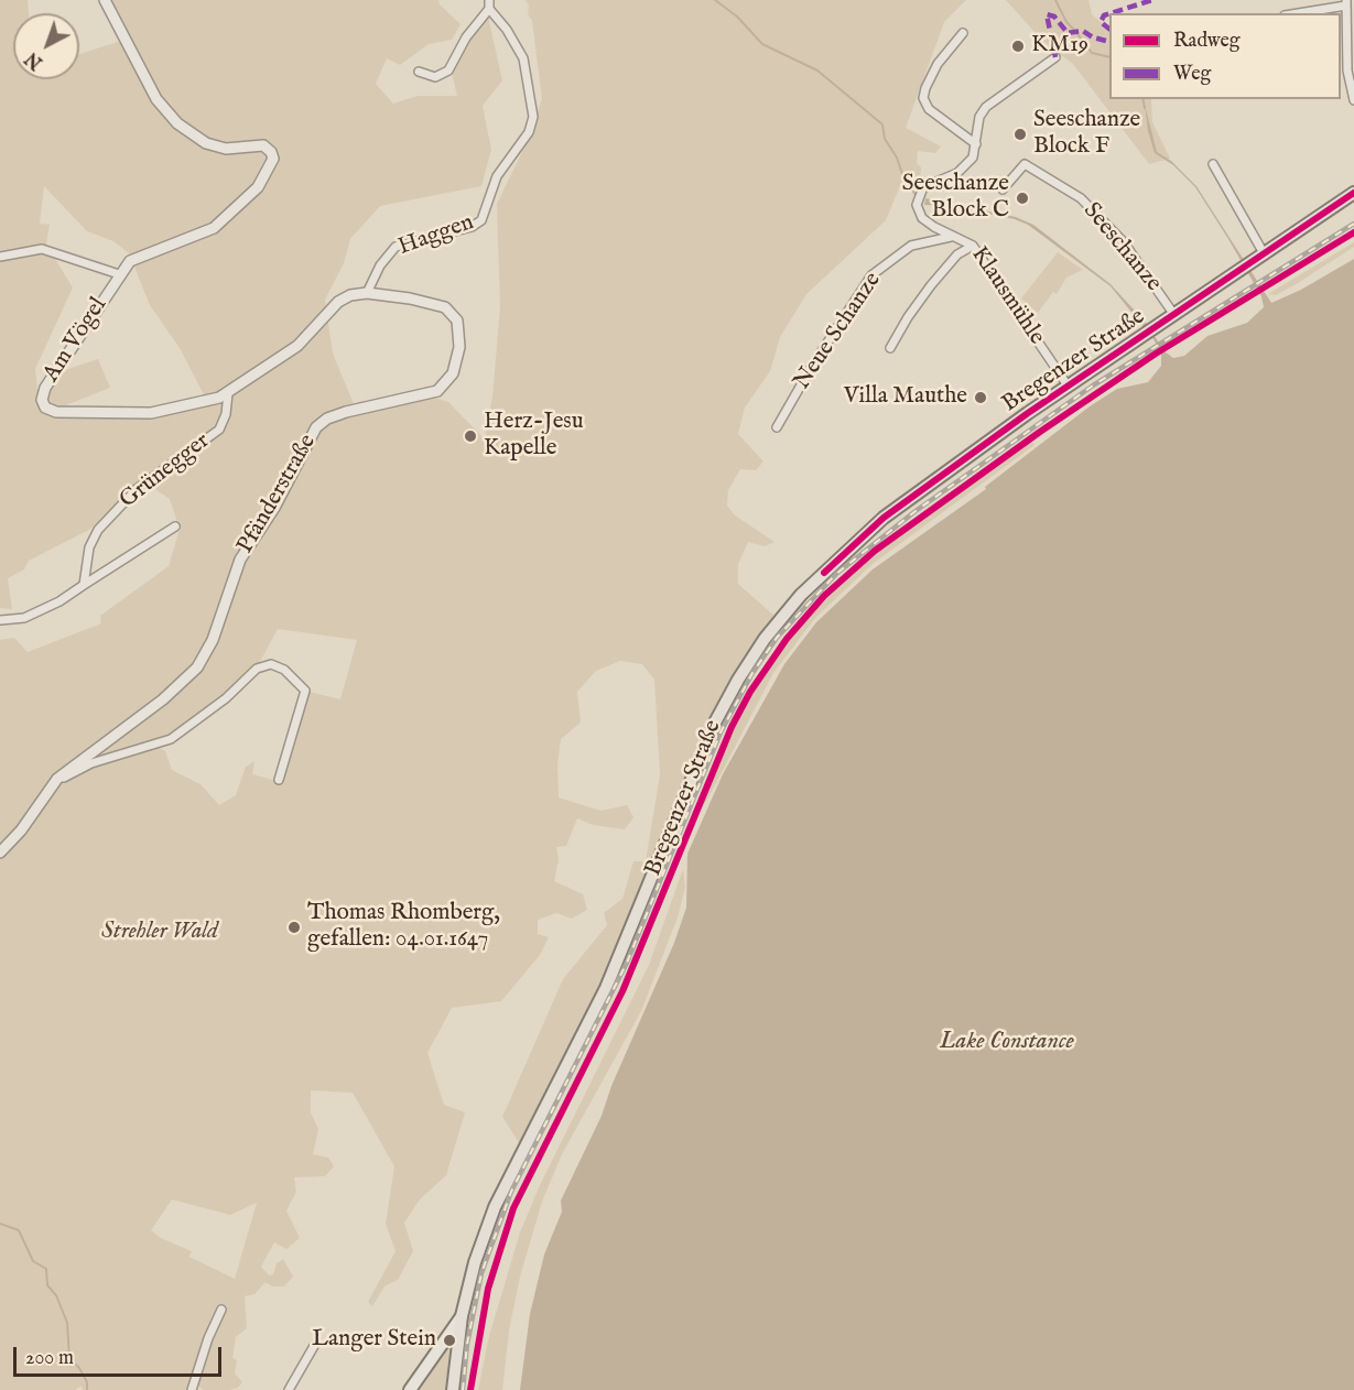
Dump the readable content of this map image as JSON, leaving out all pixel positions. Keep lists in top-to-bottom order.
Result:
{
  "streets": {
    "main road": ["Bregenzer Straße"],
    "street": [
      "Haggen",
      "Seeschanze",
      "Klausmühle",
      "Neue Schanze",
      "Am Vögel",
      "Grünegger",
      "Pfänderstraße"
    ]
  },
  "crossings": [
    ["Haggen", "Pfänderstraße"],
    ["Seeschanze", "Bregenzer Straße"],
    ["Klausmühle", "Neue Schanze"],
    ["Klausmühle", "Bregenzer Straße"],
    ["Am Vögel", "Pfänderstraße"],
    ["Grünegger", "Pfänderstraße"]
  ],
  "water": ["Lake Constance"],
  "parks": ["Strehler Wald"],
  "places": [
    "KM19",
    "Seeschanze Block F",
    "Seeschanze Block C",
    "Villa Mauthe",
    "Herz-Jesu Kapelle",
    "Thomas Rhomberg, gefallen: 04.01.1647",
    "Langer Stein"
  ],
  "legend": ["Radweg", "Weg"],
  "scale_bar": "200 m",
  "north": "bottom left"
}
